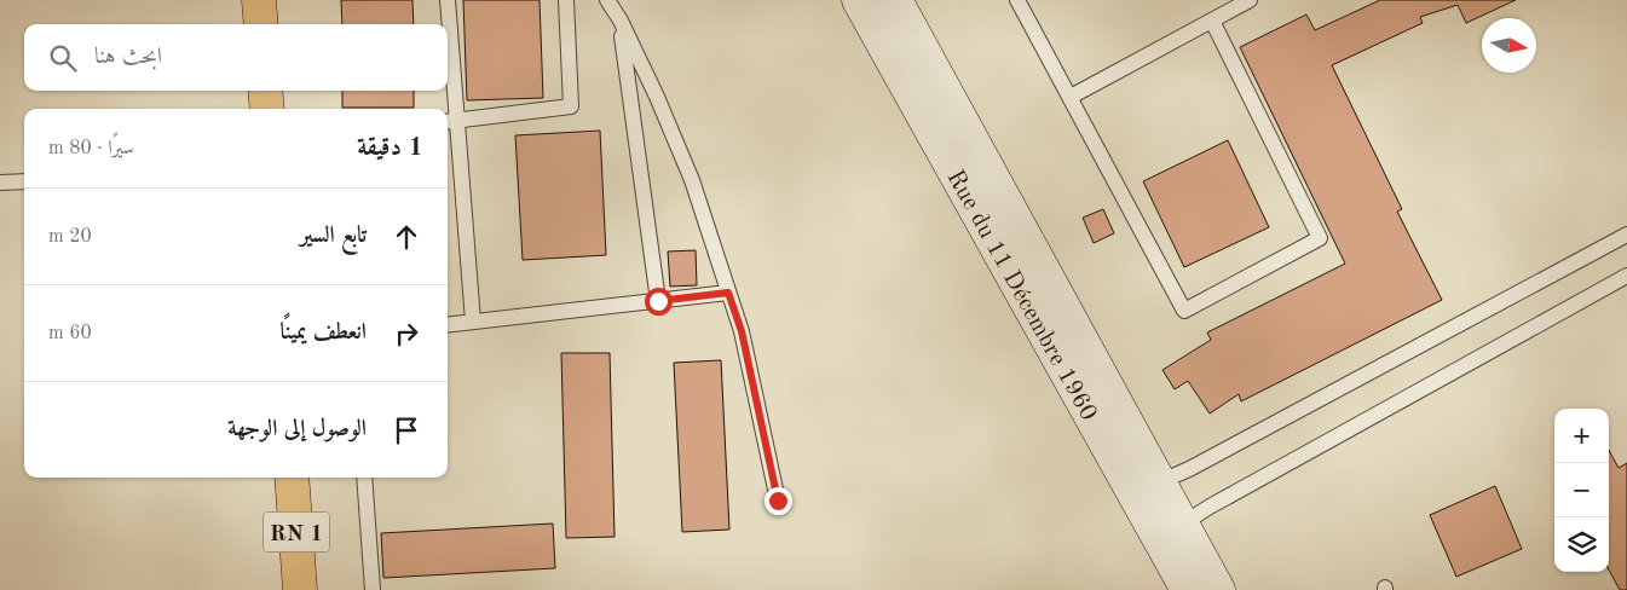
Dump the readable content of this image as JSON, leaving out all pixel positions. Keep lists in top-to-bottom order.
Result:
{
  "streets": {
    "main road": ["Rue du 11 Décembre 1960", "RN 1"]
  },
  "north": "right",
  "page": {
    "search": "ابحث هنا",
    "heading": ["1 دقيقة", "سيرًا · 80 m"],
    "list": [
      ["تابع السير", "20 m"],
      ["انعطف يمينًا", "60 m"],
      "الوصول إلى الوجهة"
    ],
    "map_buttons": ["+", "−"]
  }
}
